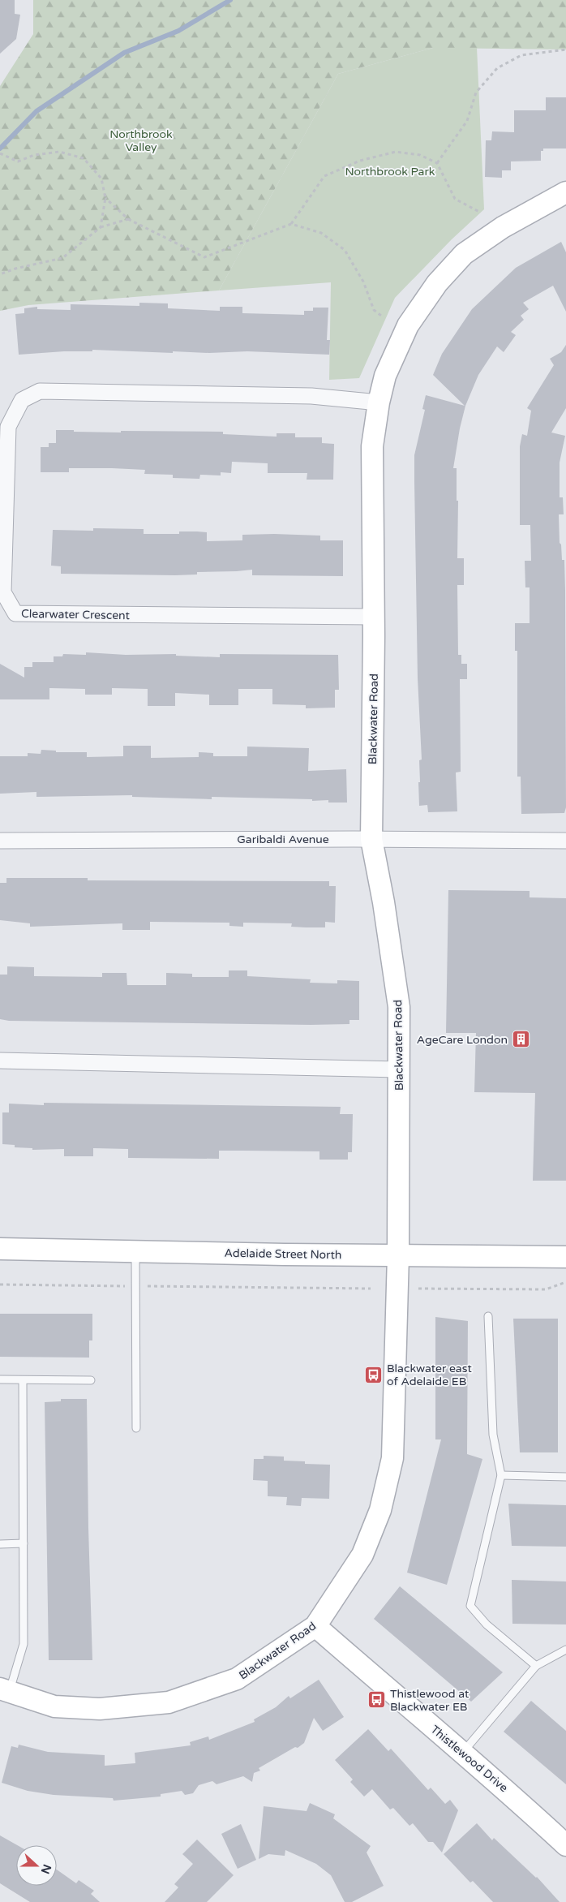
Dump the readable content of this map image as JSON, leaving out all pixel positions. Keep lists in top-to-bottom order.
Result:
{
  "streets": {
    "street": [
      "Clearwater Crescent",
      "Blackwater Road",
      "Garibaldi Avenue",
      "Adelaide Street North",
      "Thistlewood Drive"
    ]
  },
  "crossings": [
    ["Clearwater Crescent", "Blackwater Road"],
    ["Blackwater Road", "Garibaldi Avenue"],
    ["Blackwater Road", "Adelaide Street North"],
    ["Blackwater Road", "Thistlewood Drive"]
  ],
  "parks": ["Northbrook Valley", "Northbrook Park"],
  "places": {
    "building": ["AgeCare London"],
    "bus stop": ["Blackwater east of Adelaide EB", "Thistlewood at Blackwater EB"]
  },
  "north": "right"
}
